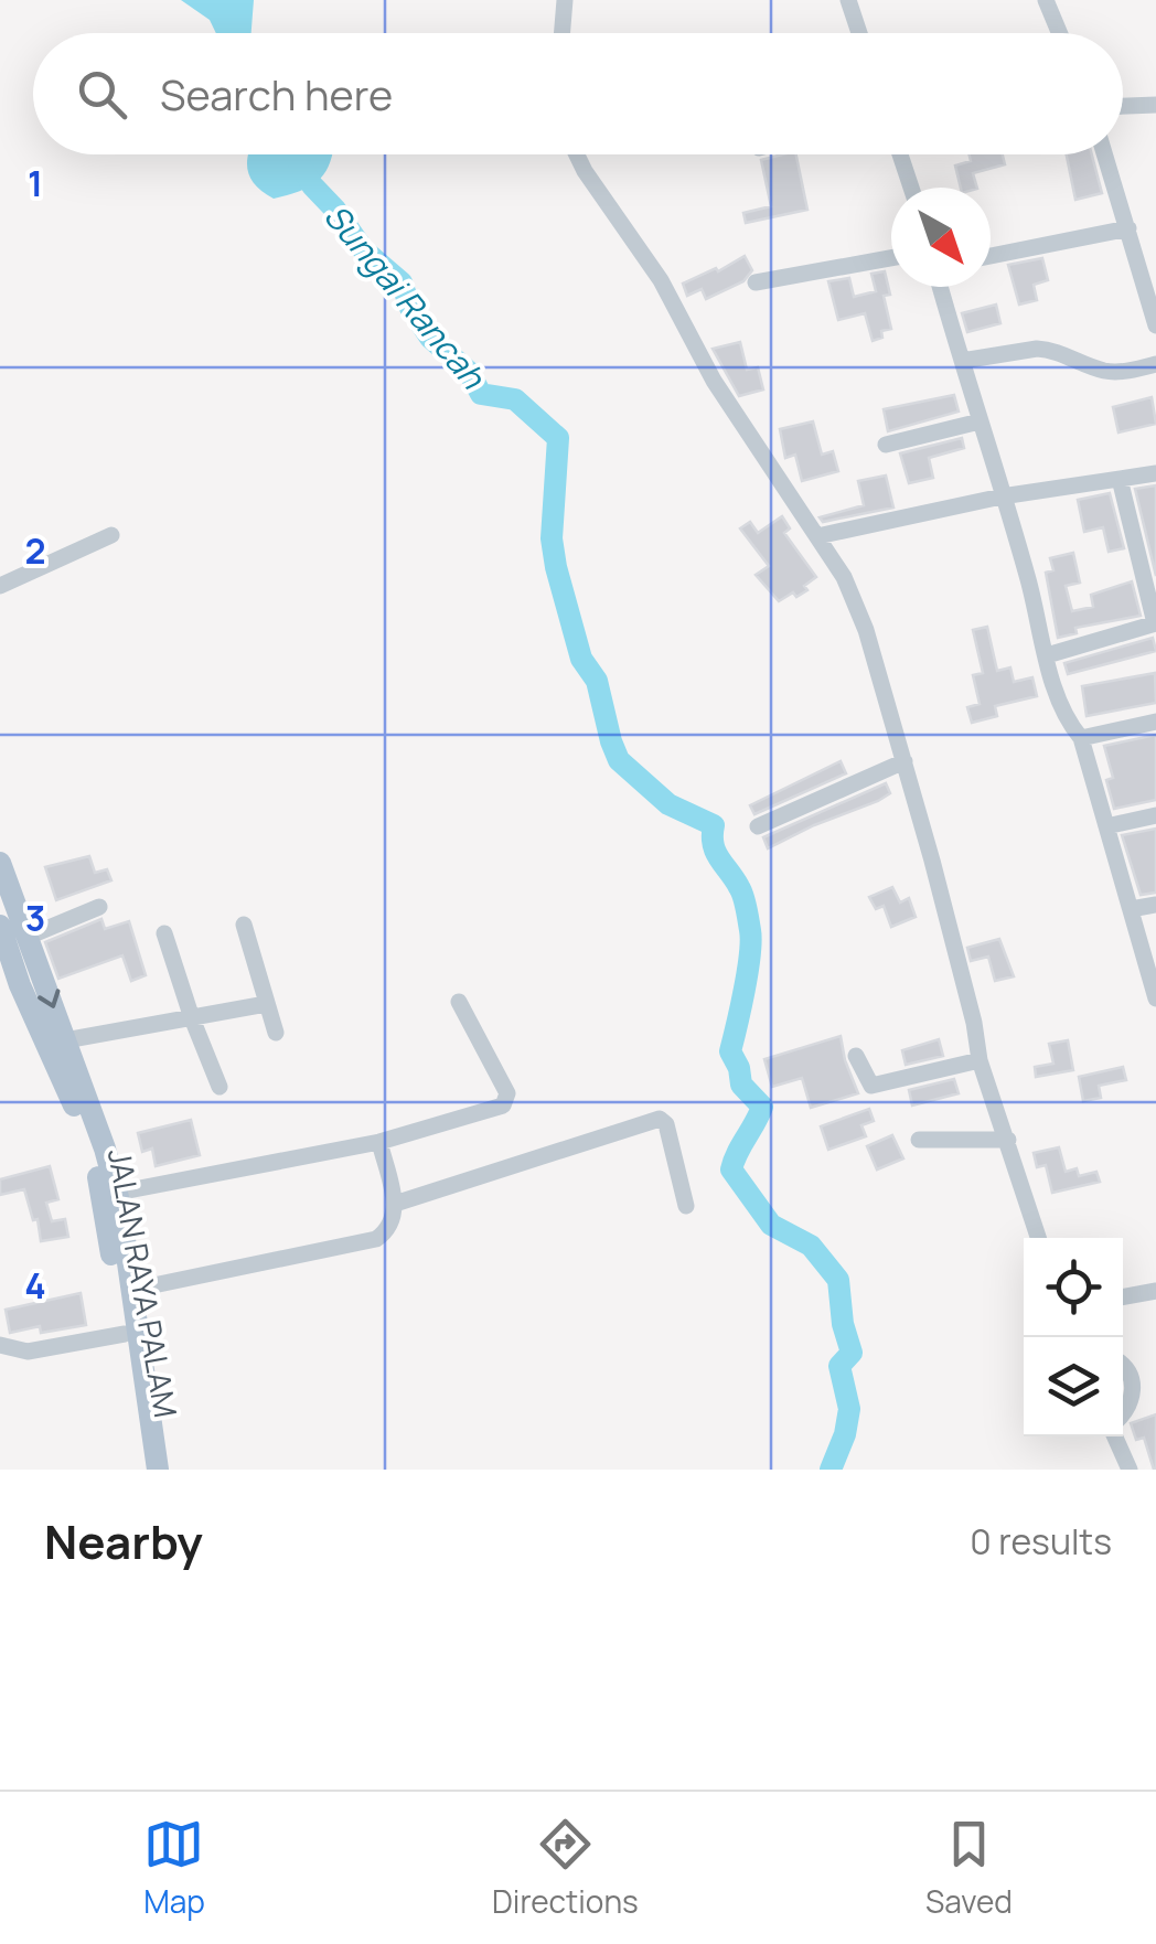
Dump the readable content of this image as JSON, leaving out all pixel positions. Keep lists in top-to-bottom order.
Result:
{
  "streets": {
    "main road": ["JALAN RAYA PALAM"]
  },
  "water": ["Sungai Rancah"],
  "north": "bottom right",
  "page": {
    "search": "Search here",
    "heading": ["Nearby", "0 results"],
    "nav": ["Map", "Directions", "Saved"]
  },
  "grid": {
    "rows": [
      "1",
      "2",
      "3",
      "4"
    ]
  }
}
